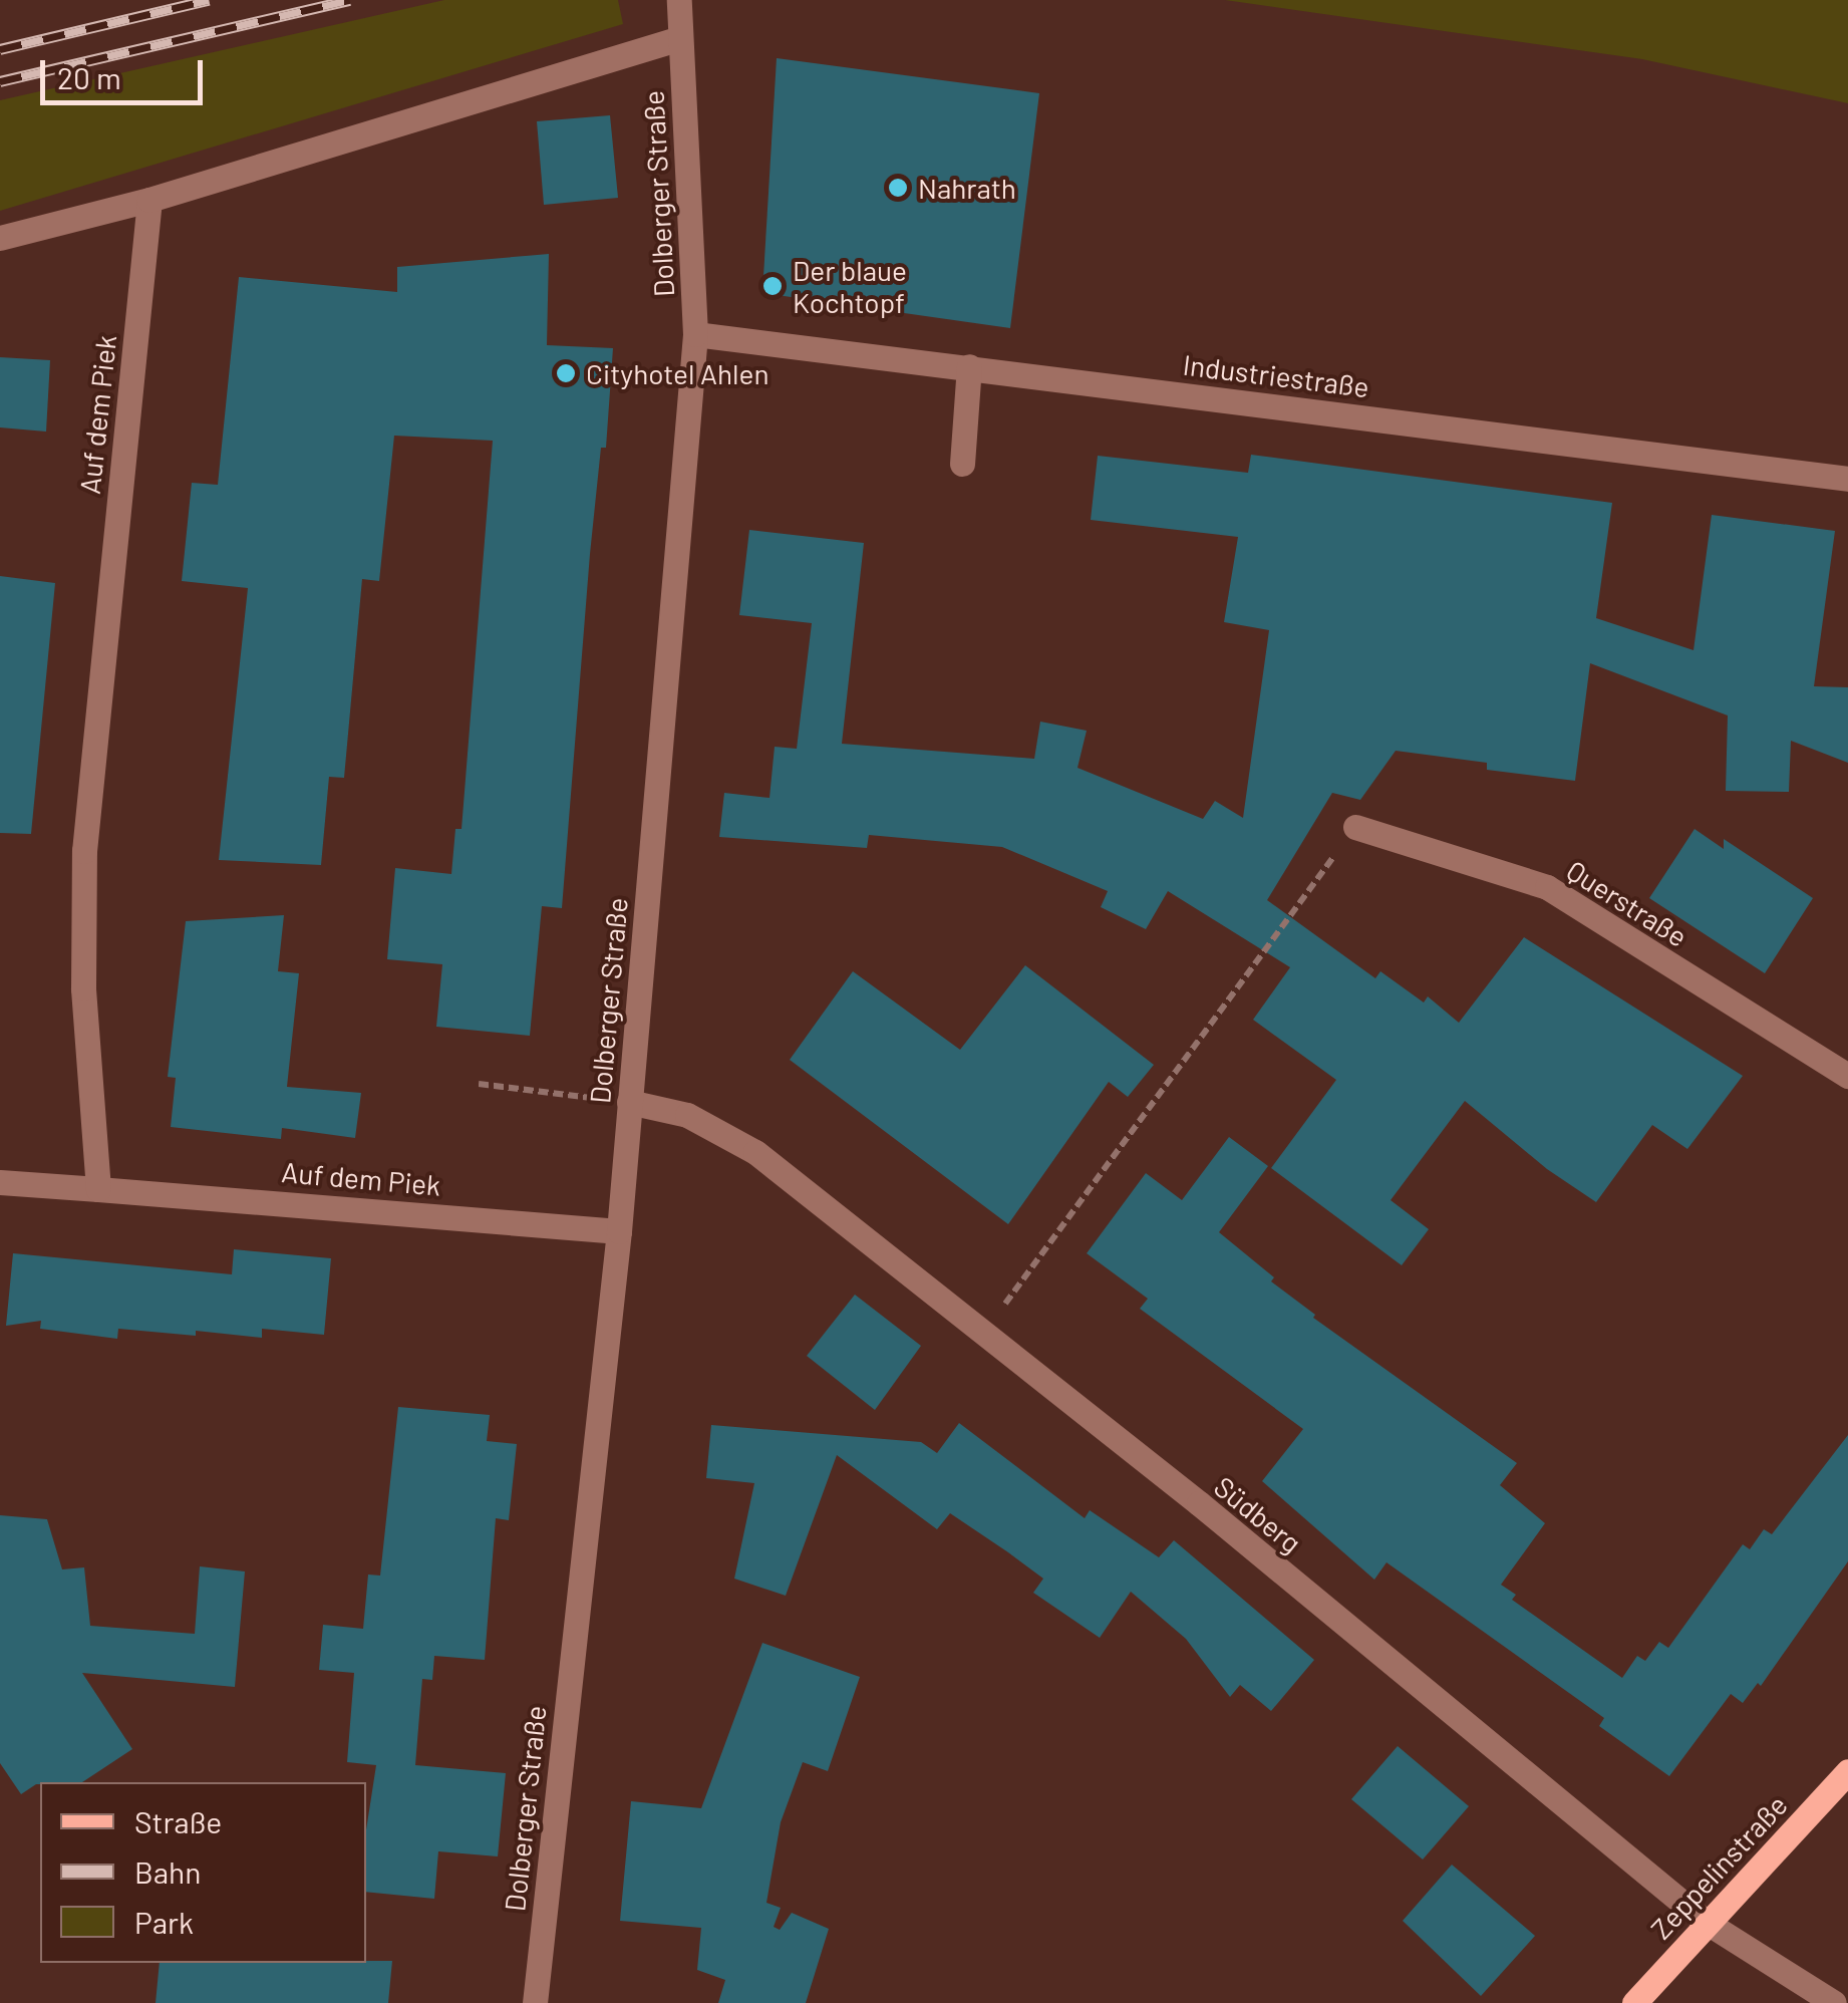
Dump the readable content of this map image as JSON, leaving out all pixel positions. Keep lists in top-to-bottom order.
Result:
{
  "streets": {
    "main road": ["Zeppelinstraße"],
    "street": [
      "Dolberger Straße",
      "Industriestraße",
      "Auf dem Piek",
      "Querstraße",
      "Südberg"
    ]
  },
  "crossings": [
    ["Dolberger Straße", "Industriestraße"],
    ["Dolberger Straße", "Auf dem Piek"],
    ["Dolberger Straße", "Südberg"],
    ["Südberg", "Zeppelinstraße"]
  ],
  "places": ["Nahrath", "Der blaue Kochtopf", "Cityhotel Ahlen"],
  "legend": ["Straße", "Bahn", "Park"],
  "scale_bar": "20 m"
}
